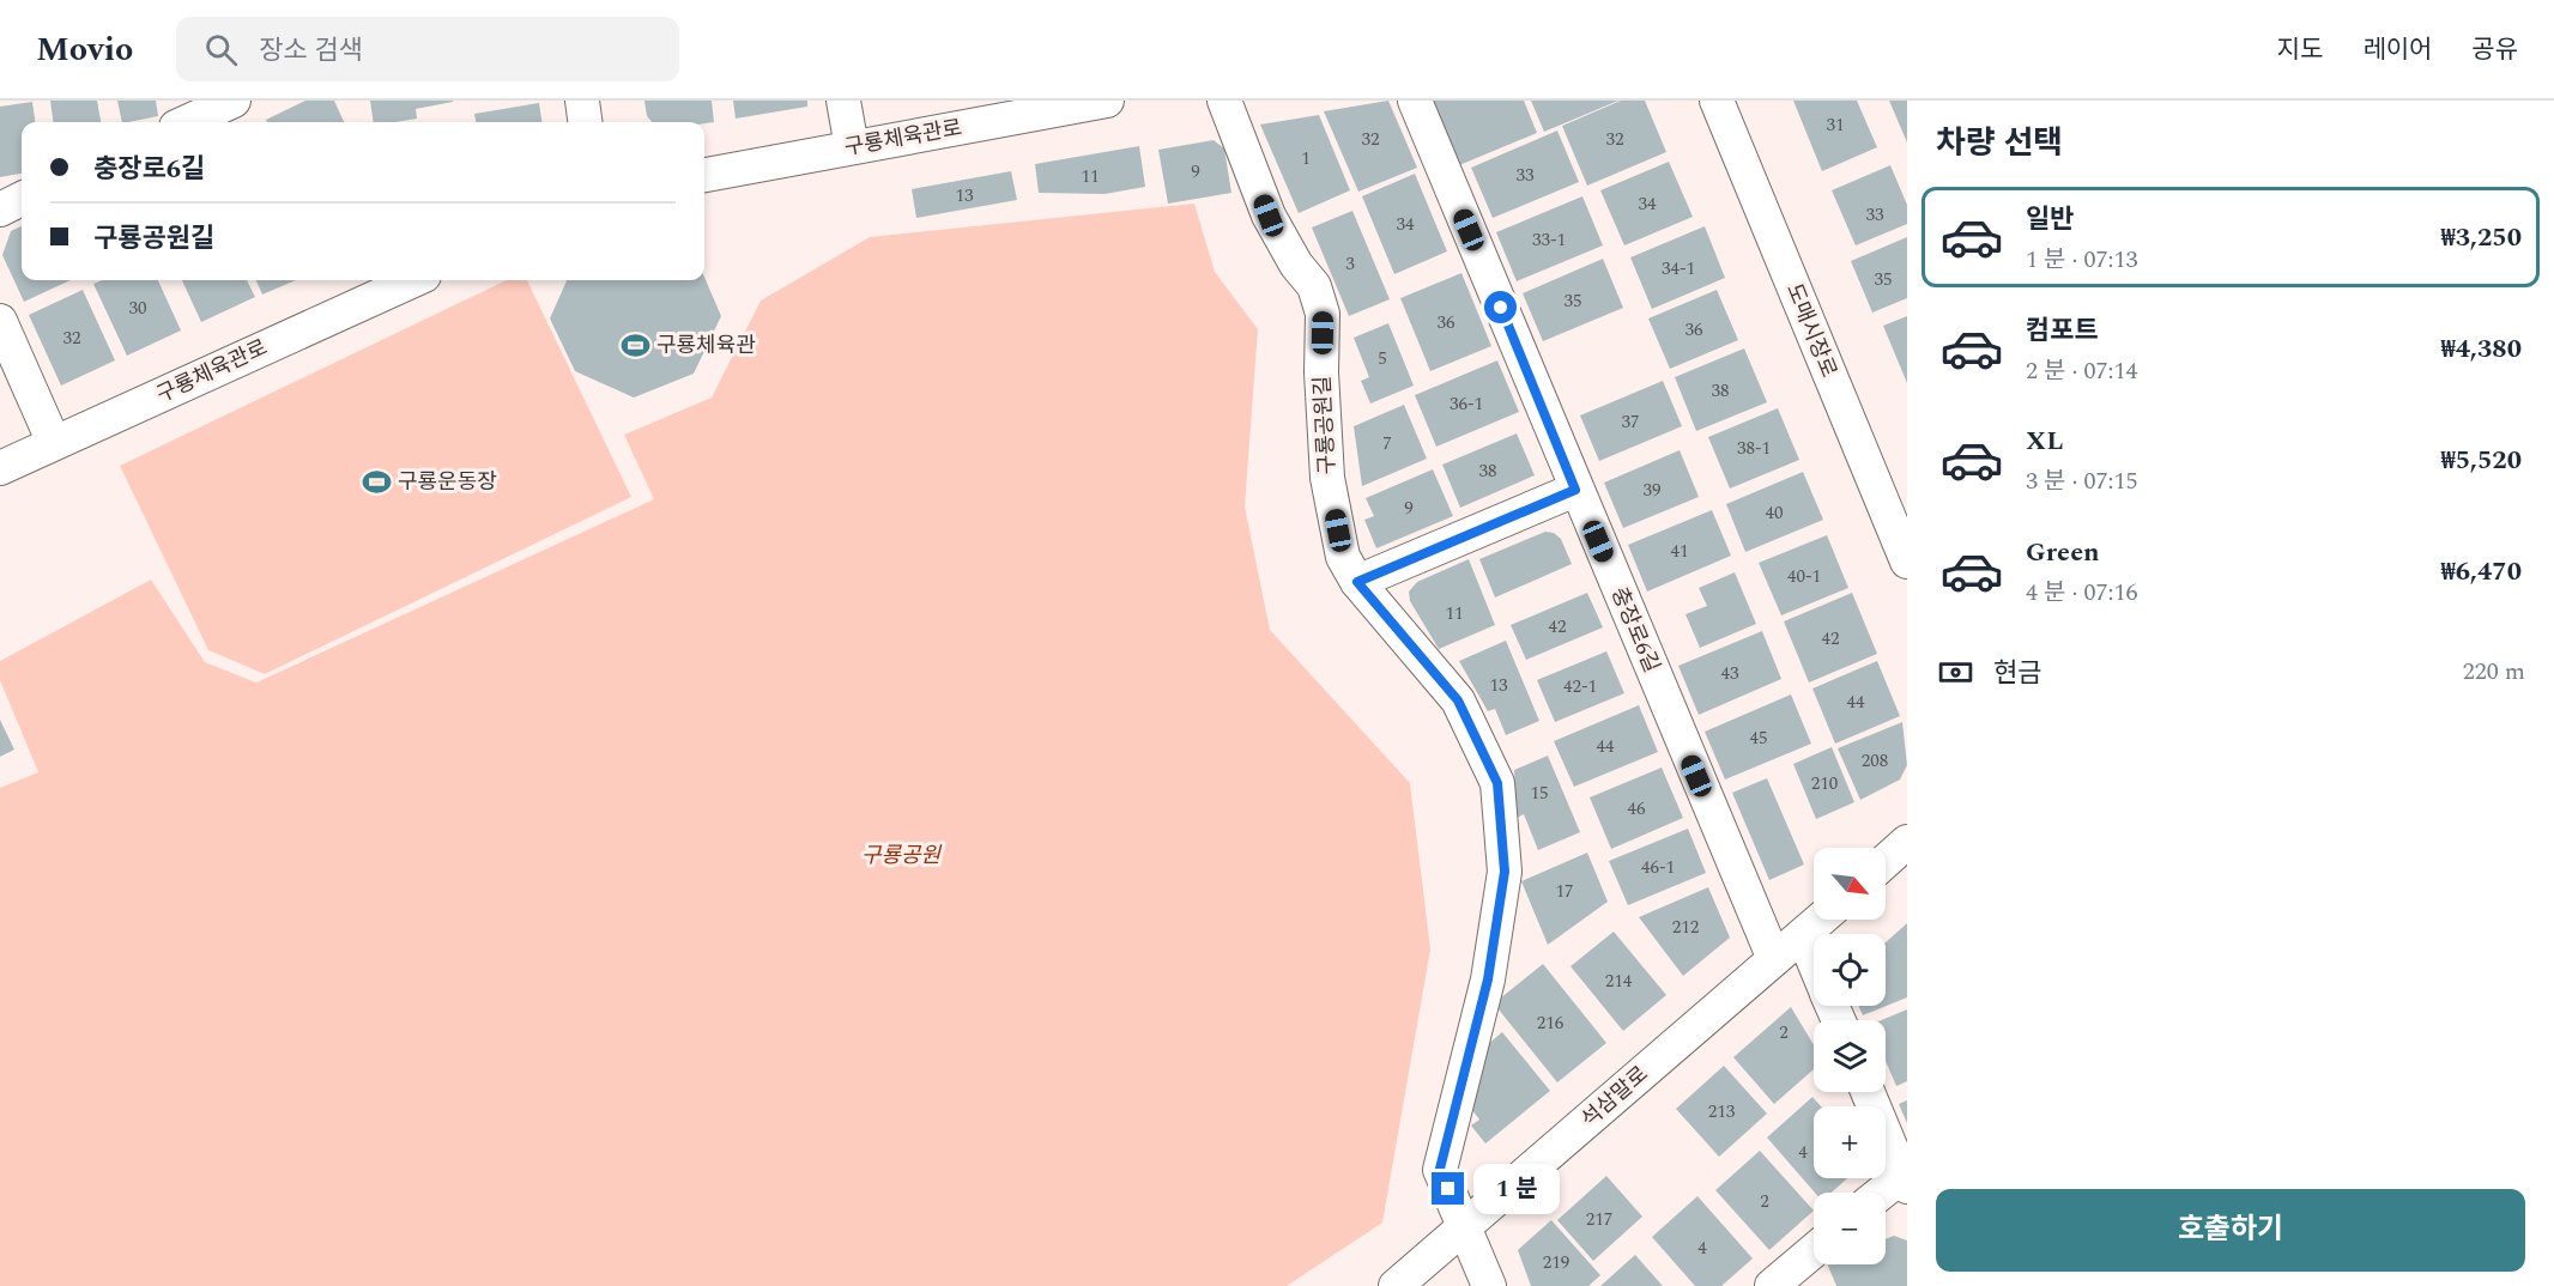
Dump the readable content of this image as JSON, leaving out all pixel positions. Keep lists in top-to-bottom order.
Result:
{
  "streets": {
    "street": [
      "구룡체육관로",
      "도매시장로",
      "구룡공원길",
      "충장로6길",
      "석삼말로"
    ]
  },
  "crossings": [
    ["구룡공원길", "석삼말로"],
    ["충장로6길", "석삼말로"]
  ],
  "parks": ["구룡공원"],
  "places": {
    "sports": ["구룡체육관", "구룡운동장"]
  },
  "house_numbers": [
    "31",
    "32",
    "32",
    "1",
    "9",
    "33",
    "11",
    "13",
    "34",
    "33",
    "34",
    "33-1",
    "3",
    "34-1",
    "35",
    "35",
    "30",
    "36",
    "36",
    "32",
    "5",
    "38",
    "36-1",
    "37",
    "7",
    "38-1",
    "38",
    "39",
    "9",
    "40",
    "41",
    "40-1",
    "11",
    "42",
    "42",
    "43",
    "13",
    "42-1",
    "44",
    "45",
    "44",
    "208",
    "210",
    "15",
    "46",
    "46-1",
    "17",
    "212",
    "214",
    "216",
    "2",
    "213",
    "4",
    "2",
    "217",
    "4",
    "219"
  ],
  "north": "bottom right",
  "page": {
    "header": "Movio",
    "search": "장소 검색",
    "nav": ["지도", "레이어", "공유"],
    "heading": "차량 선택",
    "banner": ["충장로6길", "구룡공원길"],
    "list": [
      {
        "name": "일반",
        "note": "1 분 · 07:13",
        "value": "₩3,250"
      },
      {
        "name": "컴포트",
        "note": "2 분 · 07:14",
        "value": "₩4,380"
      },
      {
        "name": "XL",
        "note": "3 분 · 07:15",
        "value": "₩5,520"
      },
      {
        "name": "Green",
        "note": "4 분 · 07:16",
        "value": "₩6,470"
      }
    ],
    "pay": ["현금", "220 m"],
    "map_buttons": ["+", "−"],
    "bubble": "1 분",
    "buttons": "호출하기"
  }
}
